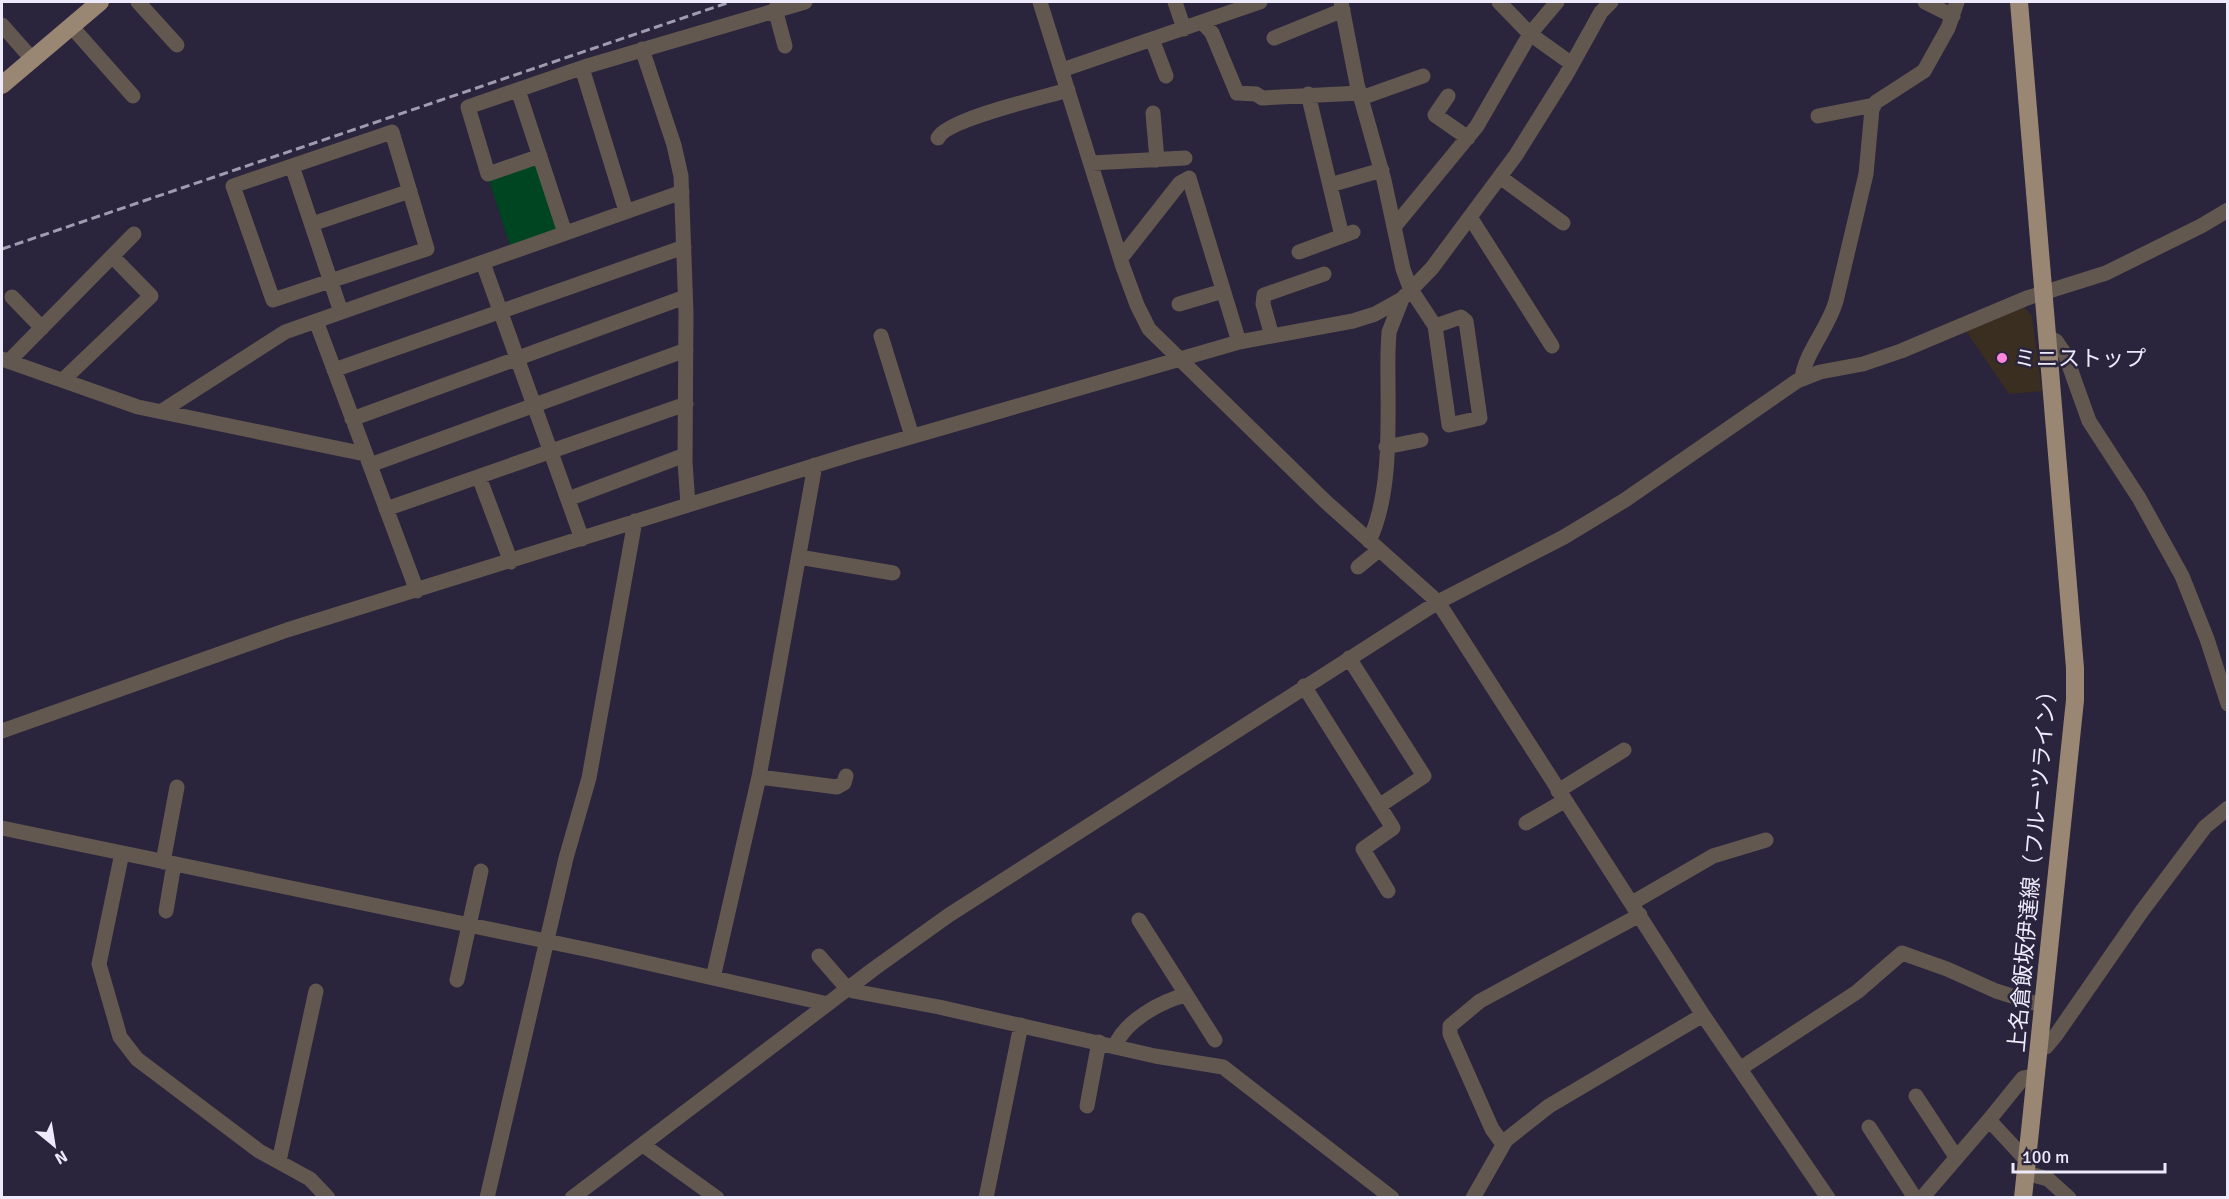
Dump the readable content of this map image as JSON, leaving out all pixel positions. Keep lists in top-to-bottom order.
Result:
{
  "streets": {
    "main road": ["上名倉飯坂伊達線（フルーツライン）"]
  },
  "places": ["ミニストップ"],
  "scale_bar": "100 m",
  "north": "bottom right"
}
